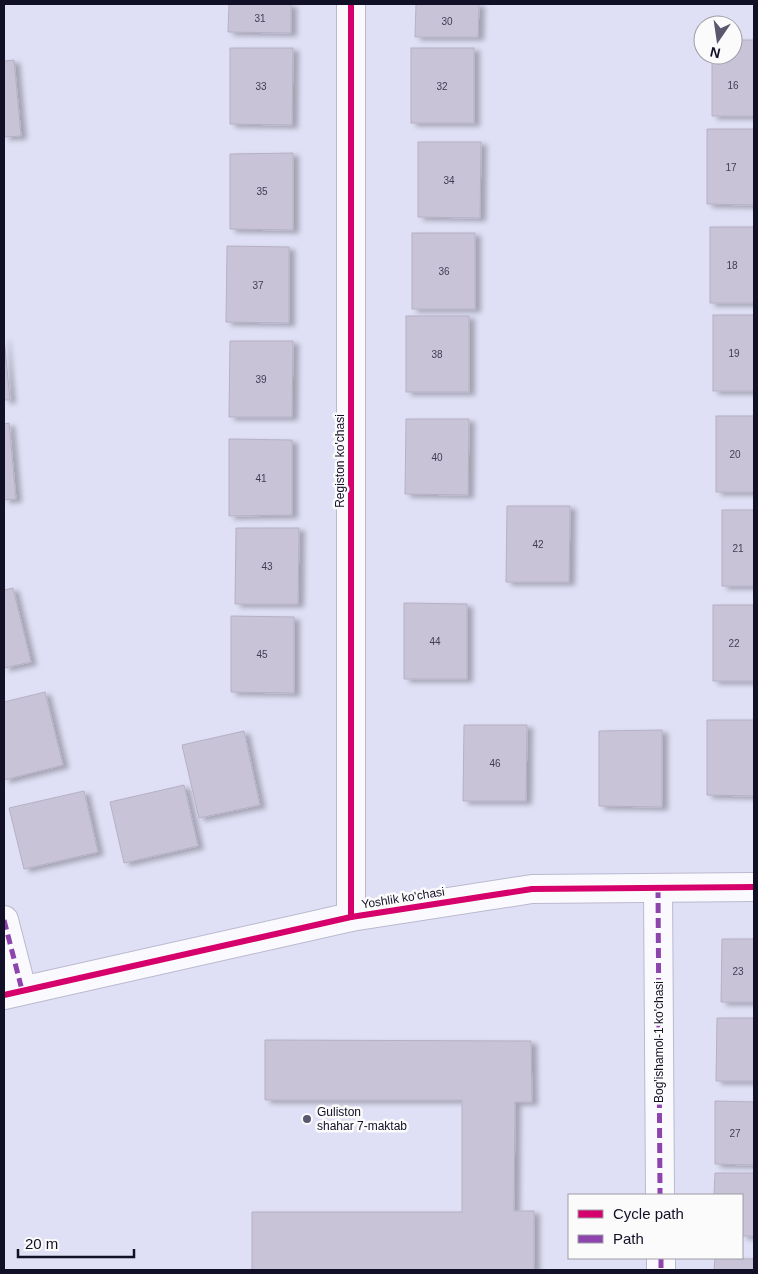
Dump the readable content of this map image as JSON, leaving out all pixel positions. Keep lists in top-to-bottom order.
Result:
{
  "streets": {
    "street": ["Registon ko'chasi", "Yoshlik ko'chasi", "Bog'ishamol-1 ko'chasi"]
  },
  "crossings": [
    ["Registon ko'chasi", "Yoshlik ko'chasi"],
    ["Yoshlik ko'chasi", "Bog'ishamol-1 ko'chasi"]
  ],
  "places": ["Guliston shahar 7-maktab"],
  "house_numbers": [
    "31",
    "30",
    "16",
    "33",
    "32",
    "17",
    "34",
    "35",
    "18",
    "36",
    "37",
    "19",
    "38",
    "39",
    "20",
    "40",
    "41",
    "42",
    "21",
    "43",
    "44",
    "22",
    "45",
    "46",
    "23",
    "27"
  ],
  "legend": ["Cycle path", "Path"],
  "scale_bar": "20 m",
  "north": "bottom"
}
